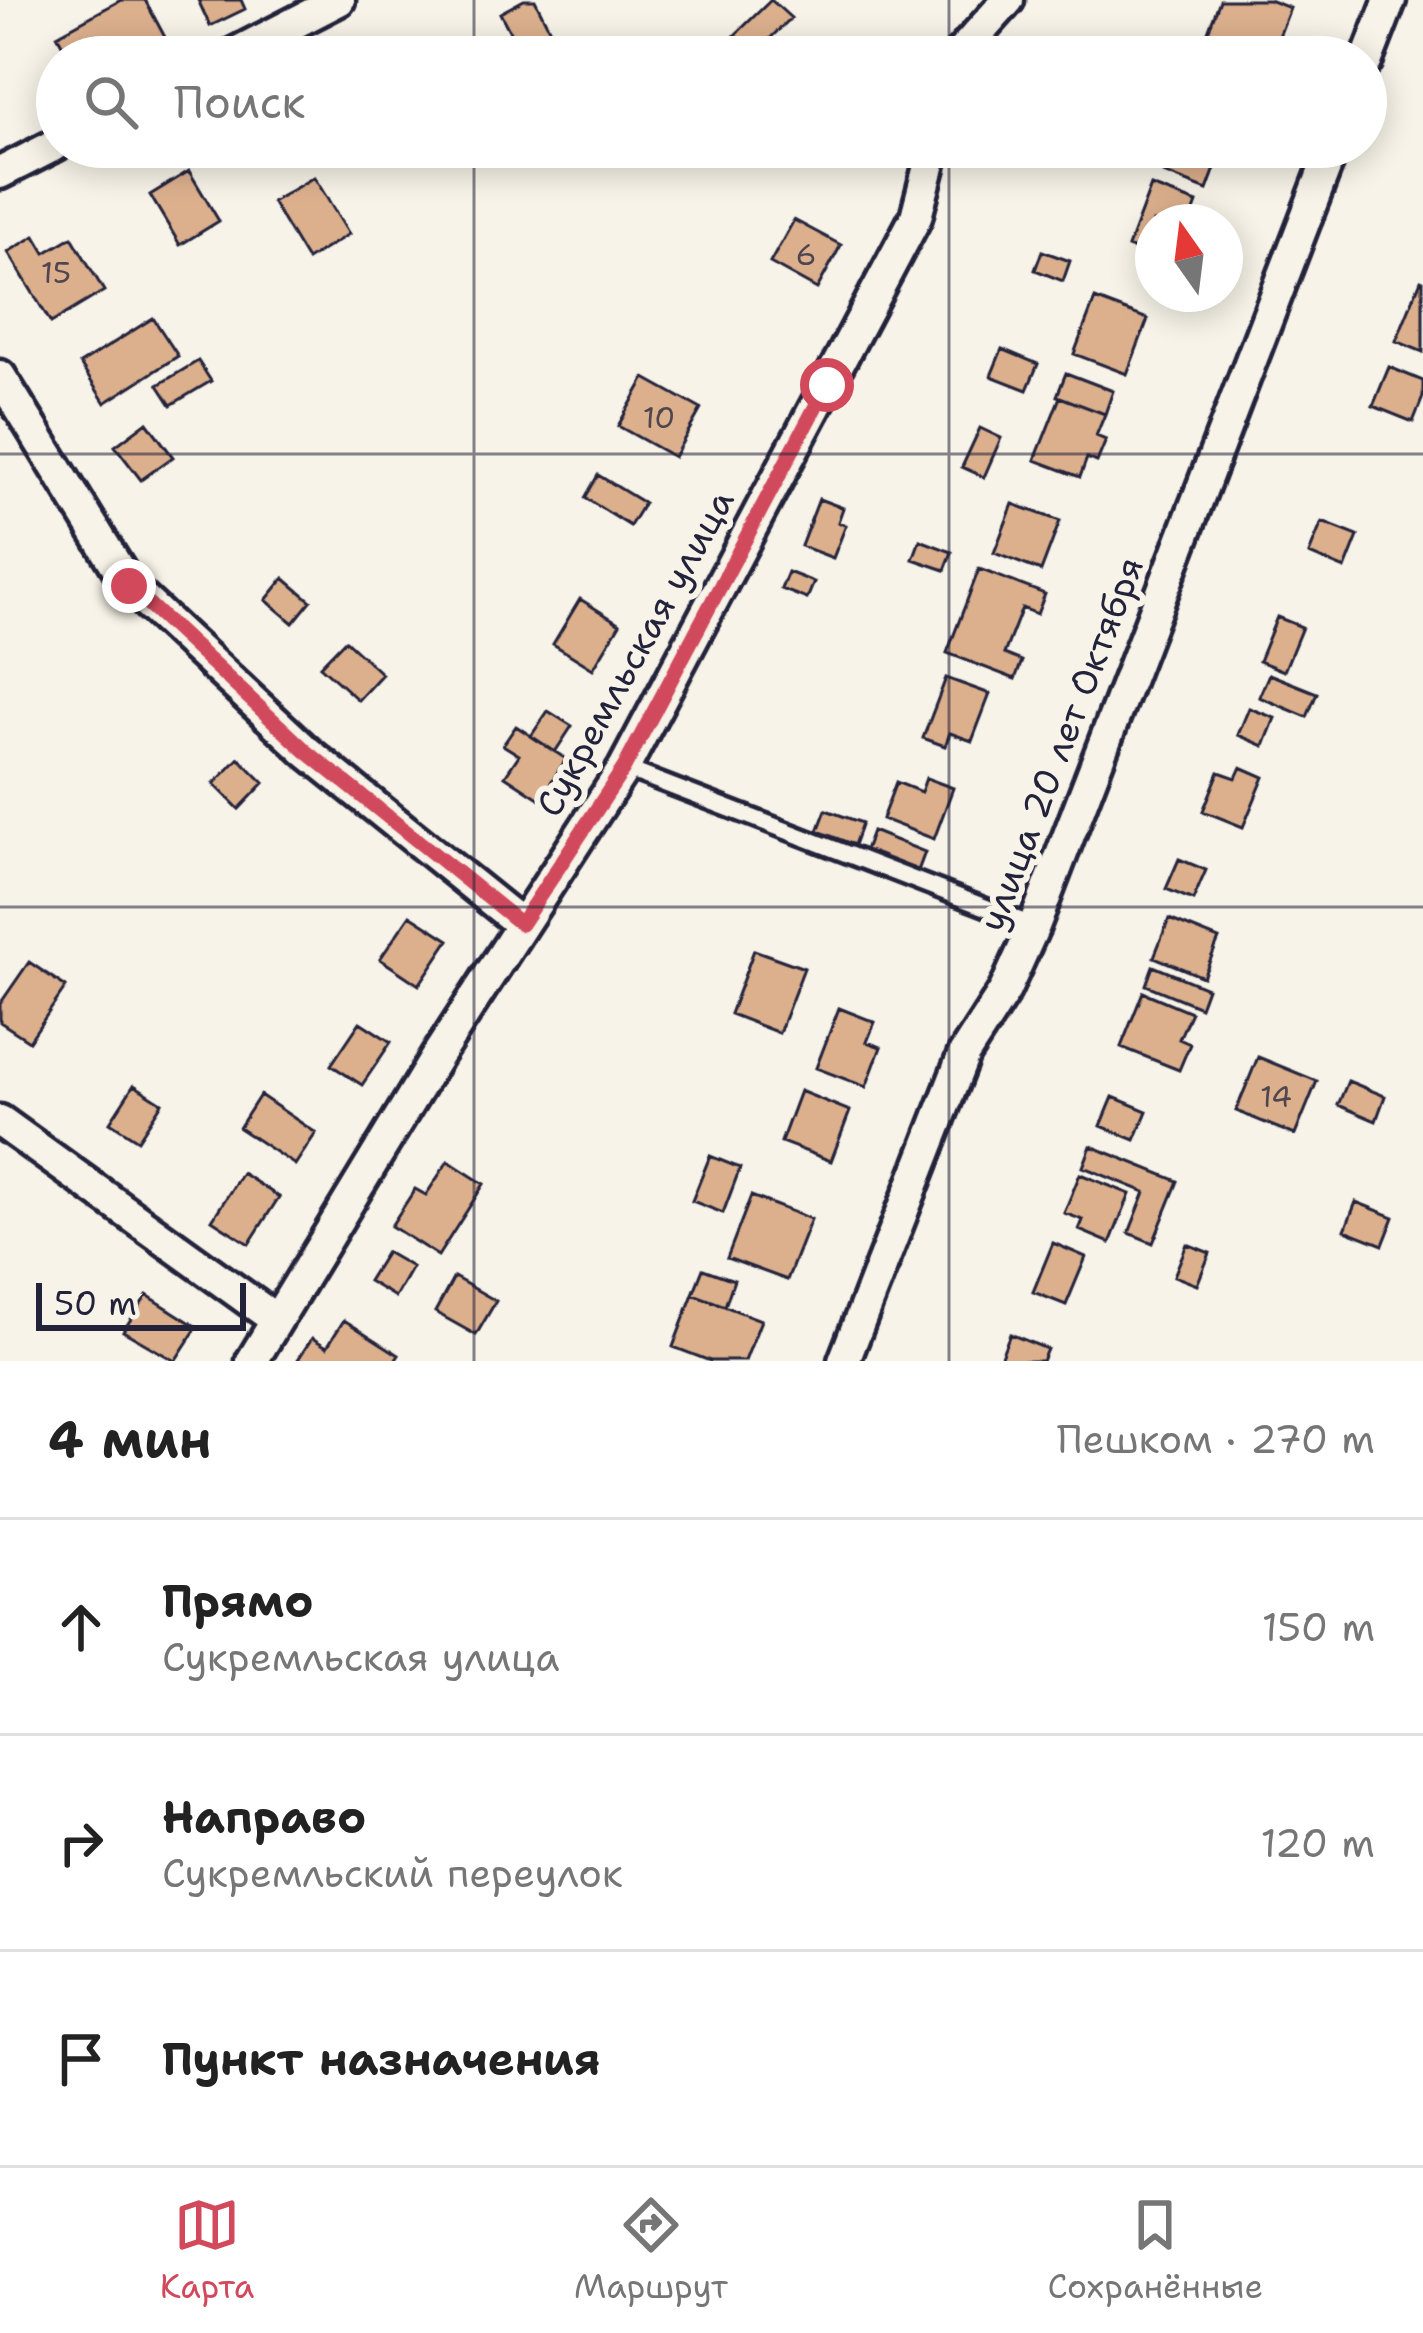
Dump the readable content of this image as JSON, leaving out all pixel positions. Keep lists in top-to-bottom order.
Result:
{
  "streets": {
    "street": ["Сукремльская улица", "улица 20 лет Октября"]
  },
  "house_numbers": [
    "6",
    "15",
    "10",
    "14"
  ],
  "scale_bar": "50 m",
  "north": "top",
  "page": {
    "search": "Поиск",
    "scale": "50 m",
    "heading": ["4 мин", "Пешком · 270 m"],
    "list": [
      ["Прямо", "Сукремльская улица", "150 m"],
      ["Направо", "Сукремльский переулок", "120 m"],
      "Пункт назначения"
    ],
    "nav": ["Карта", "Маршрут", "Сохранённые"]
  }
}
